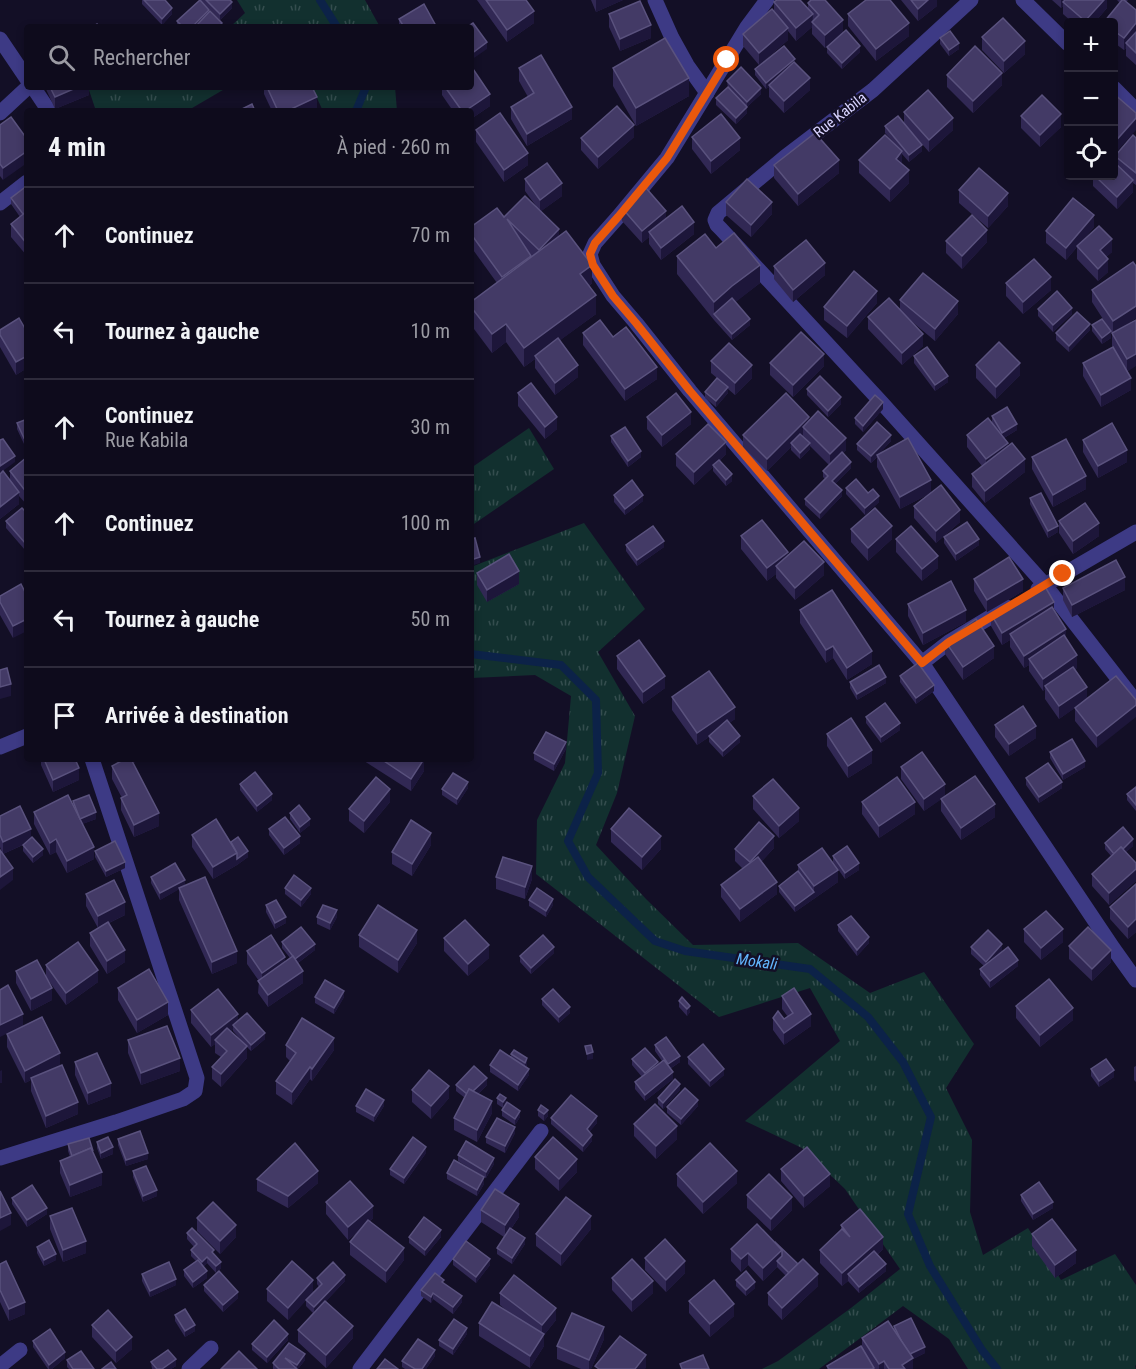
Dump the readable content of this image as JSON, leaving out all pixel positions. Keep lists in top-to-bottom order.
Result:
{
  "streets": {
    "street": ["Rue Kabila"]
  },
  "water": ["Mokali"],
  "page": {
    "map_buttons": ["+", "−"],
    "search": "Rechercher",
    "heading": ["4 min", "À pied · 260 m"],
    "list": [
      ["Continuez", "70 m"],
      ["Tournez à gauche", "10 m"],
      ["Continuez", "Rue Kabila", "30 m"],
      ["Continuez", "100 m"],
      ["Tournez à gauche", "50 m"],
      "Arrivée à destination"
    ]
  }
}
